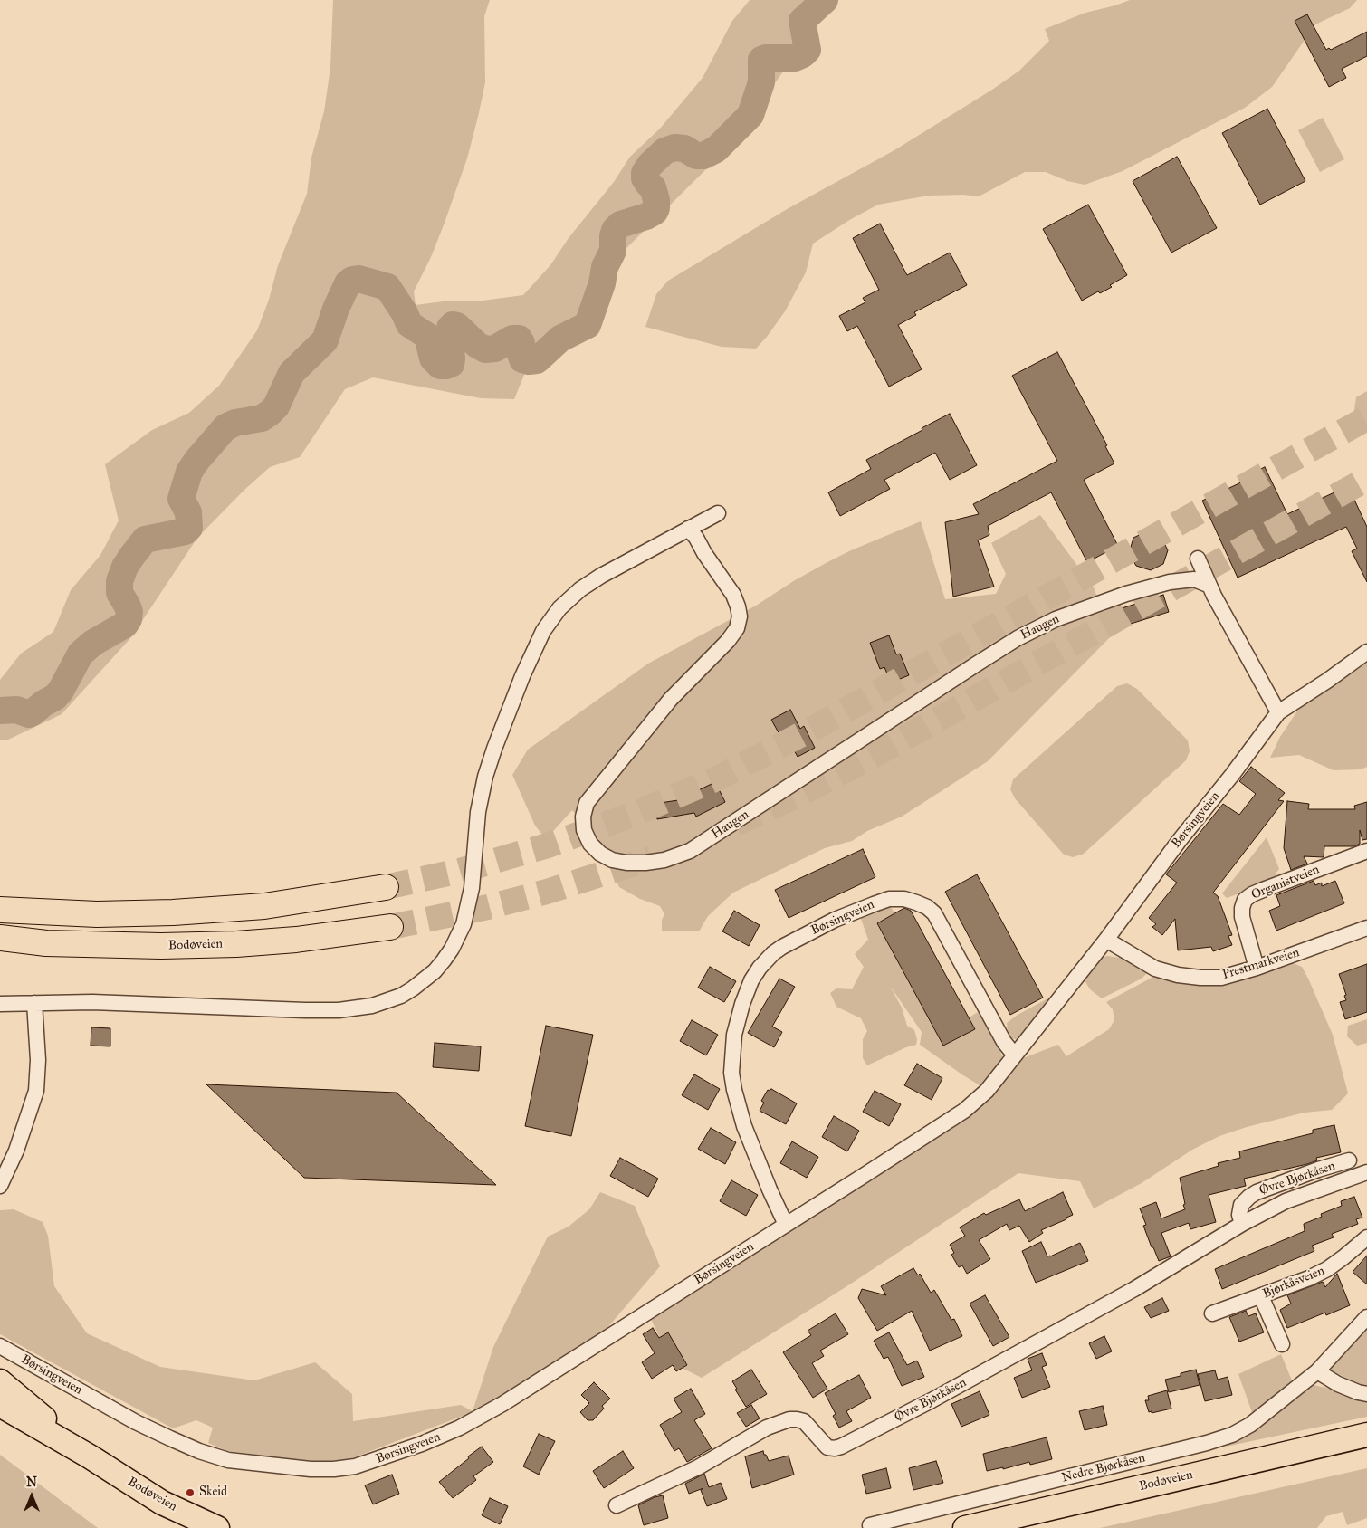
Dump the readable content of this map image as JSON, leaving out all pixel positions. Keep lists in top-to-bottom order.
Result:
{
  "streets": {
    "highway": ["Bodøveien"],
    "street": [
      "Haugen",
      "Børsingveien",
      "Organistveien",
      "Prestmarkveien",
      "Øvre Bjørkåsen",
      "Bjørkåsveien",
      "Nedre Bjørkåsen"
    ]
  },
  "crossings": [
    ["Børsingveien", "Prestmarkveien"],
    ["Organistveien", "Prestmarkveien"]
  ],
  "places": ["Skeid"],
  "north": "top"
}
